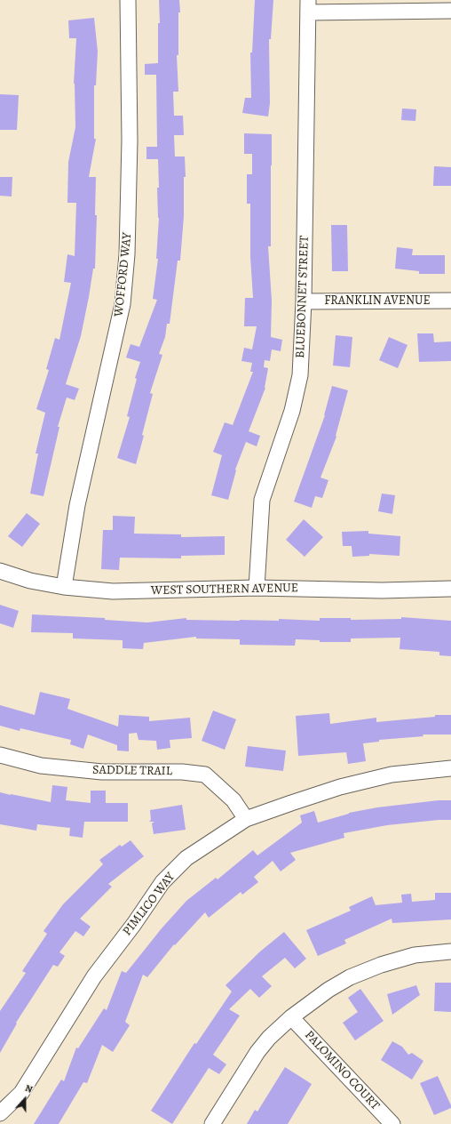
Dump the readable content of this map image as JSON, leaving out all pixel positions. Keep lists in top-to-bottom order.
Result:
{
  "streets": {
    "street": [
      "WOFFORD WAY",
      "BLUEBONNET STREET",
      "FRANKLIN AVENUE",
      "WEST SOUTHERN AVENUE",
      "SADDLE TRAIL",
      "PIMLICO WAY",
      "PALOMINO COURT"
    ]
  },
  "crossings": [
    ["WOFFORD WAY", "WEST SOUTHERN AVENUE"],
    ["BLUEBONNET STREET", "FRANKLIN AVENUE"],
    ["BLUEBONNET STREET", "WEST SOUTHERN AVENUE"],
    ["SADDLE TRAIL", "PIMLICO WAY"]
  ],
  "north": "top"
}
